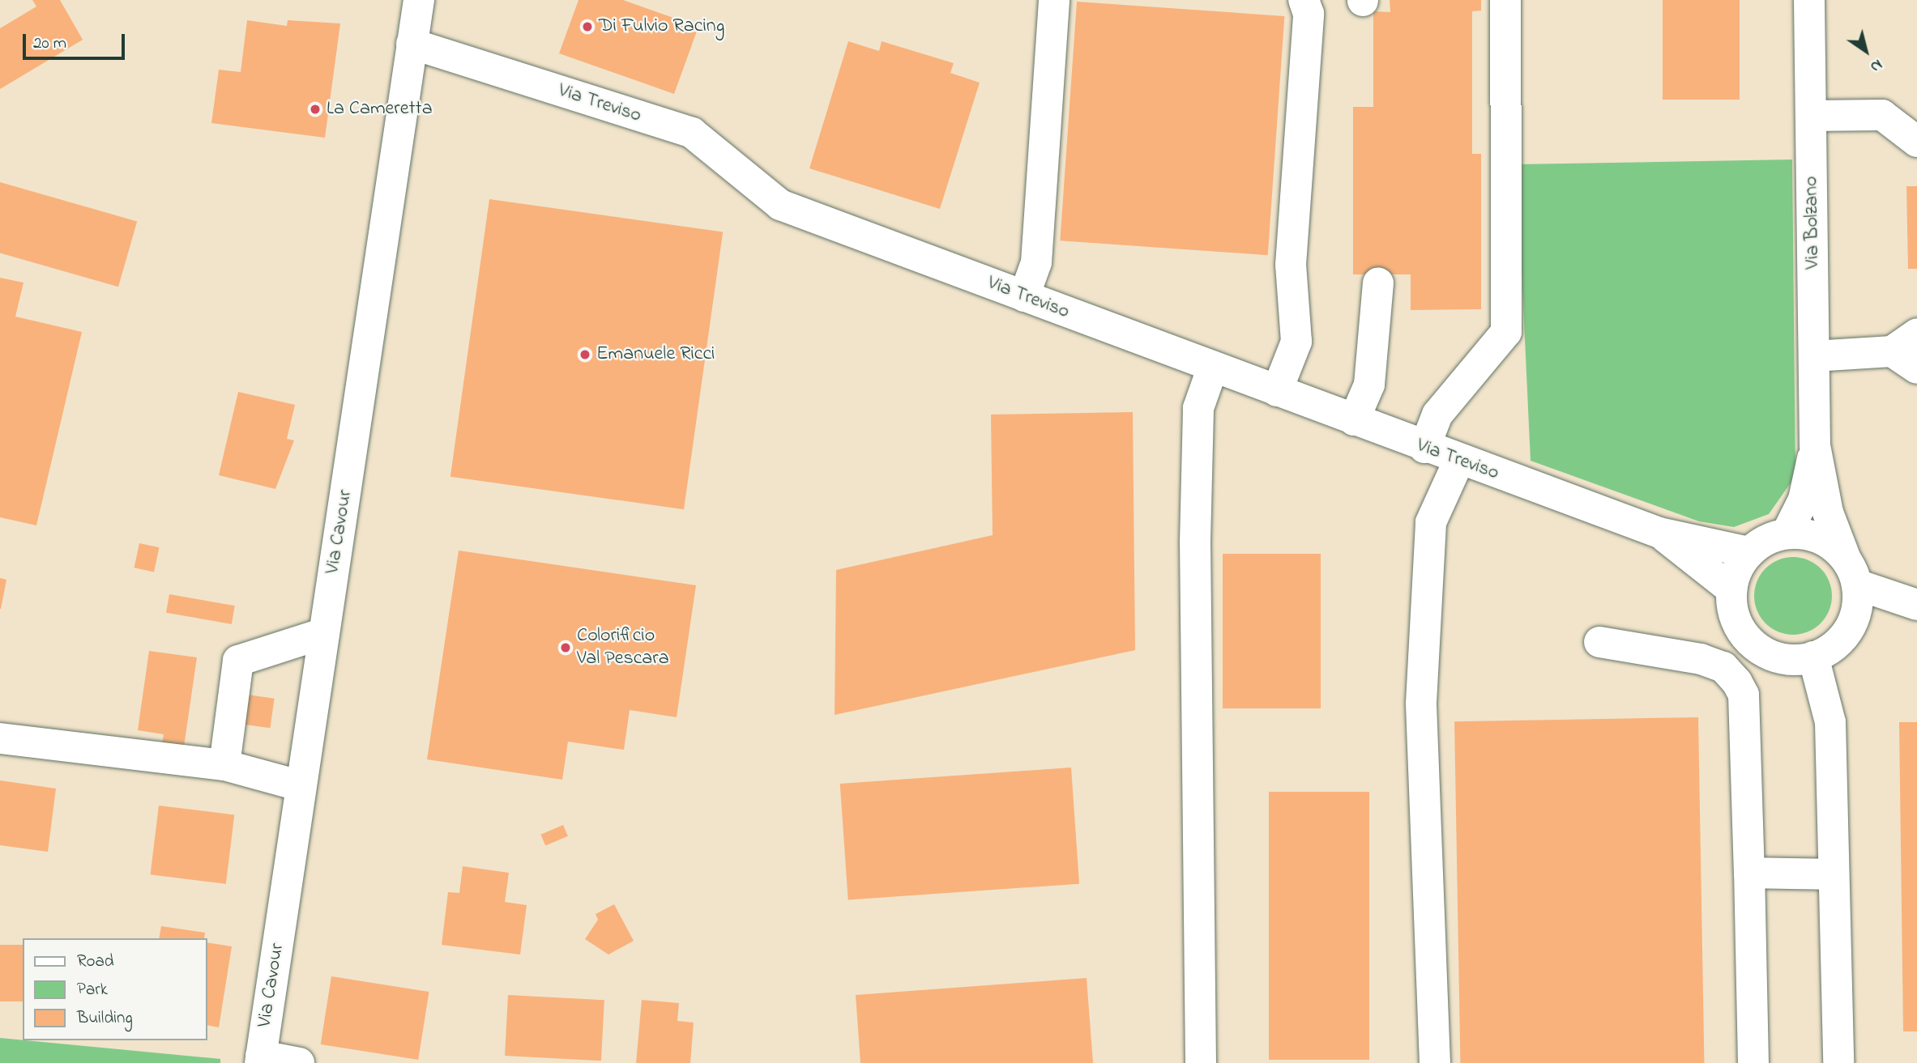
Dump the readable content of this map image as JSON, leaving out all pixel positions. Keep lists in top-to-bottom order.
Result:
{
  "streets": {
    "street": ["Via Treviso", "Via Bolzano", "Via Cavour"]
  },
  "crossings": [
    ["Via Treviso", "Via Cavour"]
  ],
  "places": [
    "Di Fulvio Racing",
    "La Cameretta",
    "Emanuele Ricci",
    "Colorificio Val Pescara"
  ],
  "legend": ["Road", "Park", "Building"],
  "scale_bar": "20 m",
  "north": "bottom right"
}
